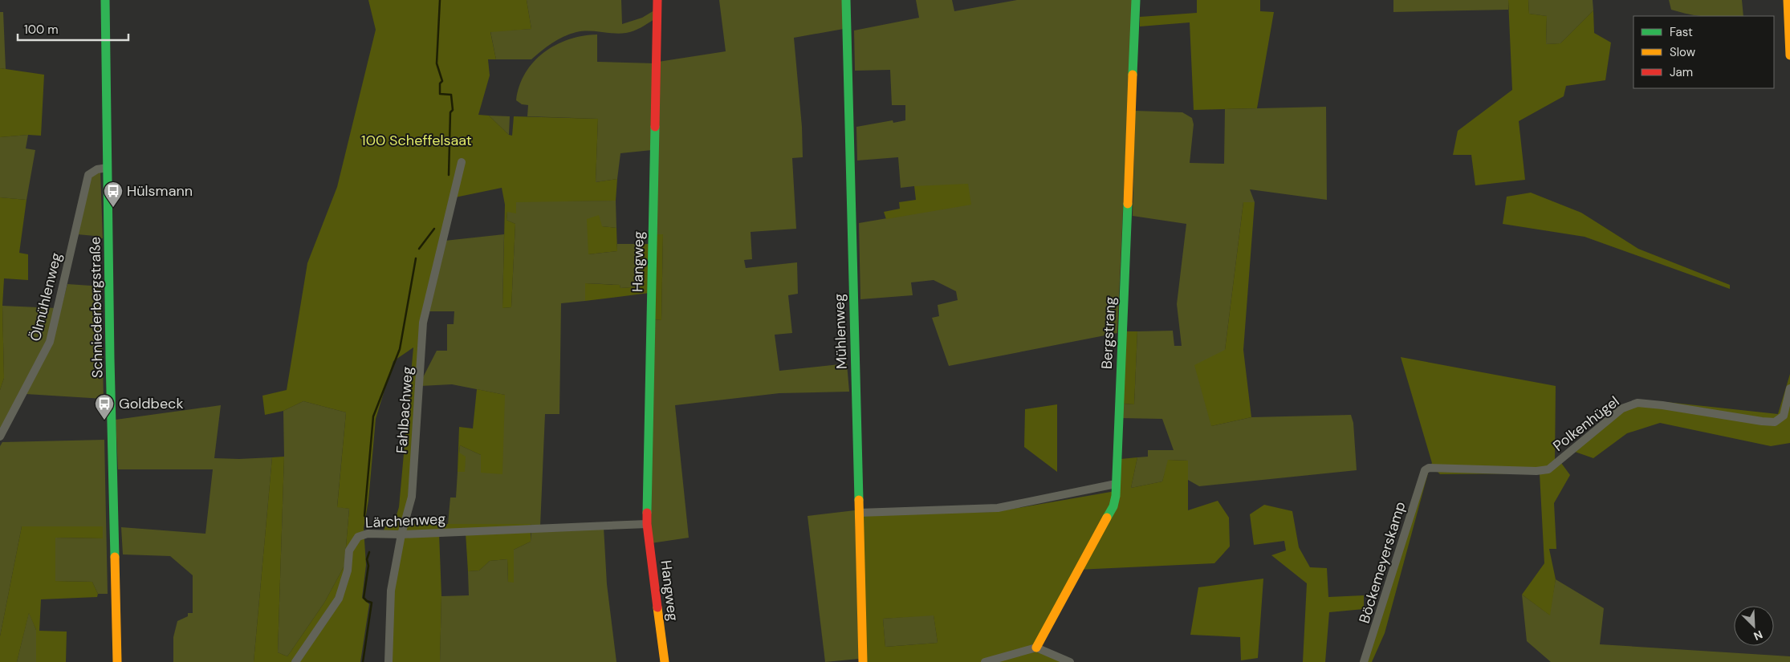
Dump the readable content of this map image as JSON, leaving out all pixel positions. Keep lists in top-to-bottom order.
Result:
{
  "streets": {
    "street": [
      "Hangweg",
      "Ölmühlenweg",
      "Schniederbergstraße",
      "Mühlenweg",
      "Bergstrang",
      "Fahlbachweg",
      "Polkenhügel",
      "Lärchenweg",
      "Böckemeyerskamp"
    ]
  },
  "crossings": [
    ["Hangweg", "Lärchenweg"],
    ["Ölmühlenweg", "Schniederbergstraße"],
    ["Fahlbachweg", "Lärchenweg"],
    ["Polkenhügel", "Böckemeyerskamp"]
  ],
  "parks": ["100 Scheffelsaat"],
  "places": {
    "bus stop": ["Hülsmann", "Goldbeck"]
  },
  "legend": ["Fast", "Slow", "Jam"],
  "scale_bar": "100 m",
  "north": "bottom right"
}
